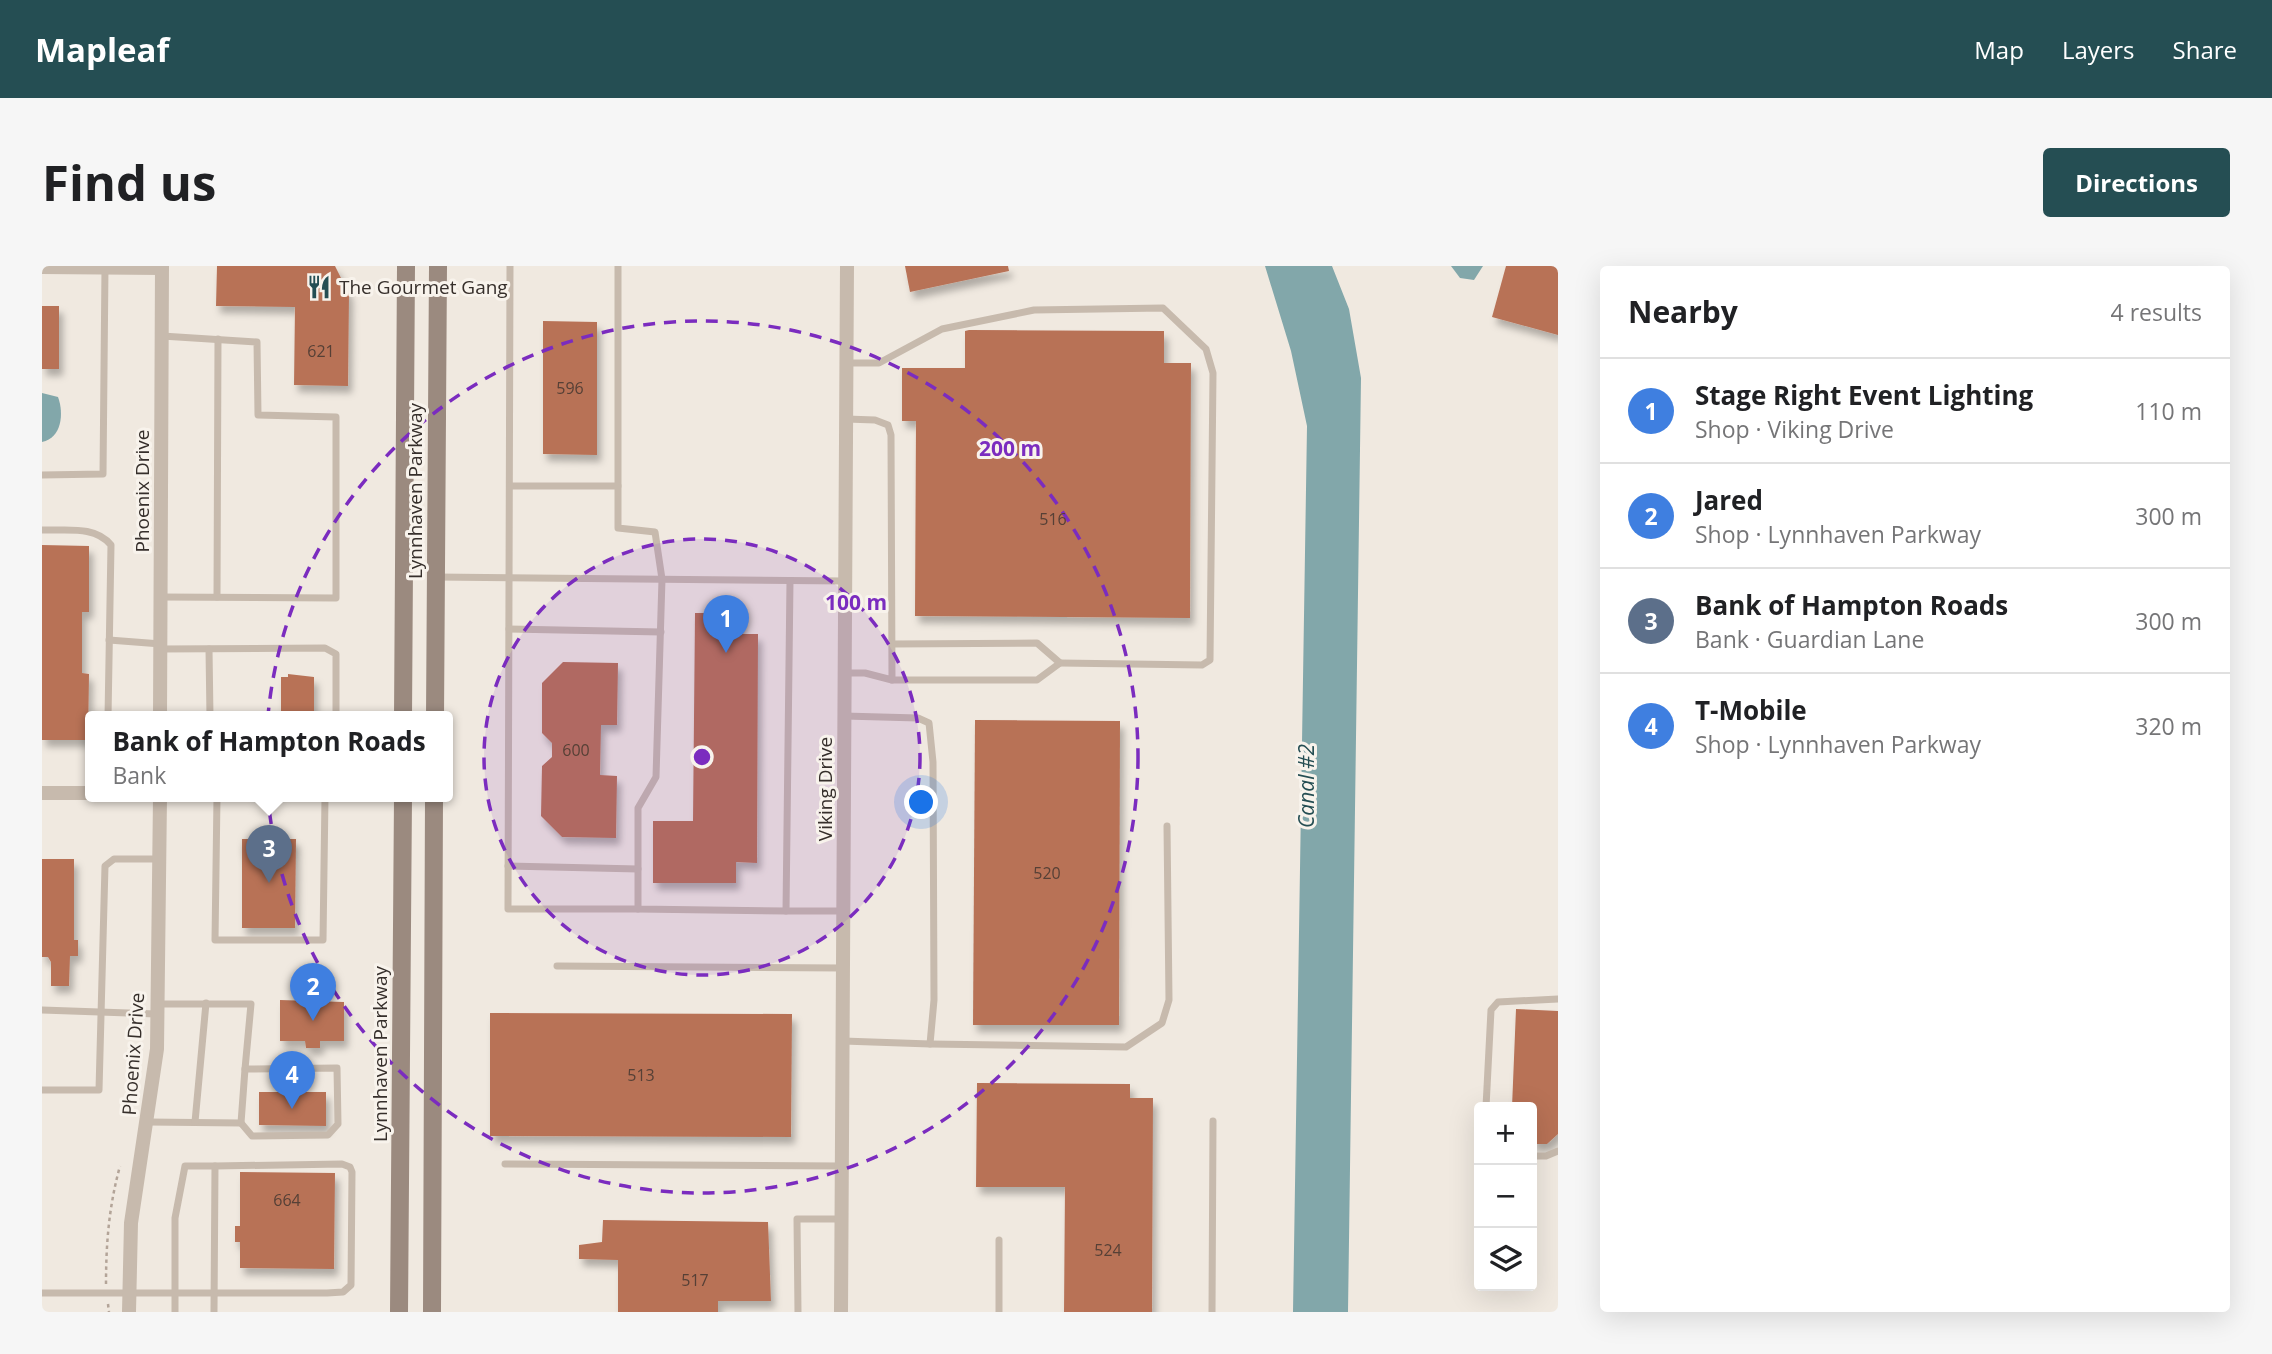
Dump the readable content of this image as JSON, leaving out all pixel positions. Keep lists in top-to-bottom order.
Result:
{
  "streets": {
    "main road": ["Lynnhaven Parkway"],
    "street": ["Phoenix Drive", "Viking Drive"]
  },
  "water": ["Canal #2"],
  "places": {
    "restaurant": ["The Gourmet Gang"]
  },
  "house_numbers": [
    "621",
    "596",
    "516",
    "600",
    "520",
    "513",
    "664",
    "524",
    "517"
  ],
  "page": {
    "header": "Mapleaf",
    "nav": ["Map", "Layers", "Share"],
    "buttons": "Directions",
    "title": "Find us",
    "heading": ["Nearby", "4 results"],
    "list": [
      {
        "mark": "1",
        "name": "Stage Right Event Lighting",
        "note": "Shop · Viking Drive",
        "value": "110 m"
      },
      {
        "mark": "2",
        "name": "Jared",
        "note": "Shop · Lynnhaven Parkway",
        "value": "300 m"
      },
      {
        "mark": "3",
        "name": "Bank of Hampton Roads",
        "note": "Bank · Guardian Lane",
        "value": "300 m"
      },
      {
        "mark": "4",
        "name": "T-Mobile",
        "note": "Shop · Lynnhaven Parkway",
        "value": "320 m"
      }
    ],
    "pins": [
      "1",
      "3",
      "2",
      "4"
    ],
    "popup": ["Bank of Hampton Roads", "Bank"],
    "map_buttons": ["+", "−"]
  },
  "rings": ["200 m", "100 m"]
}
